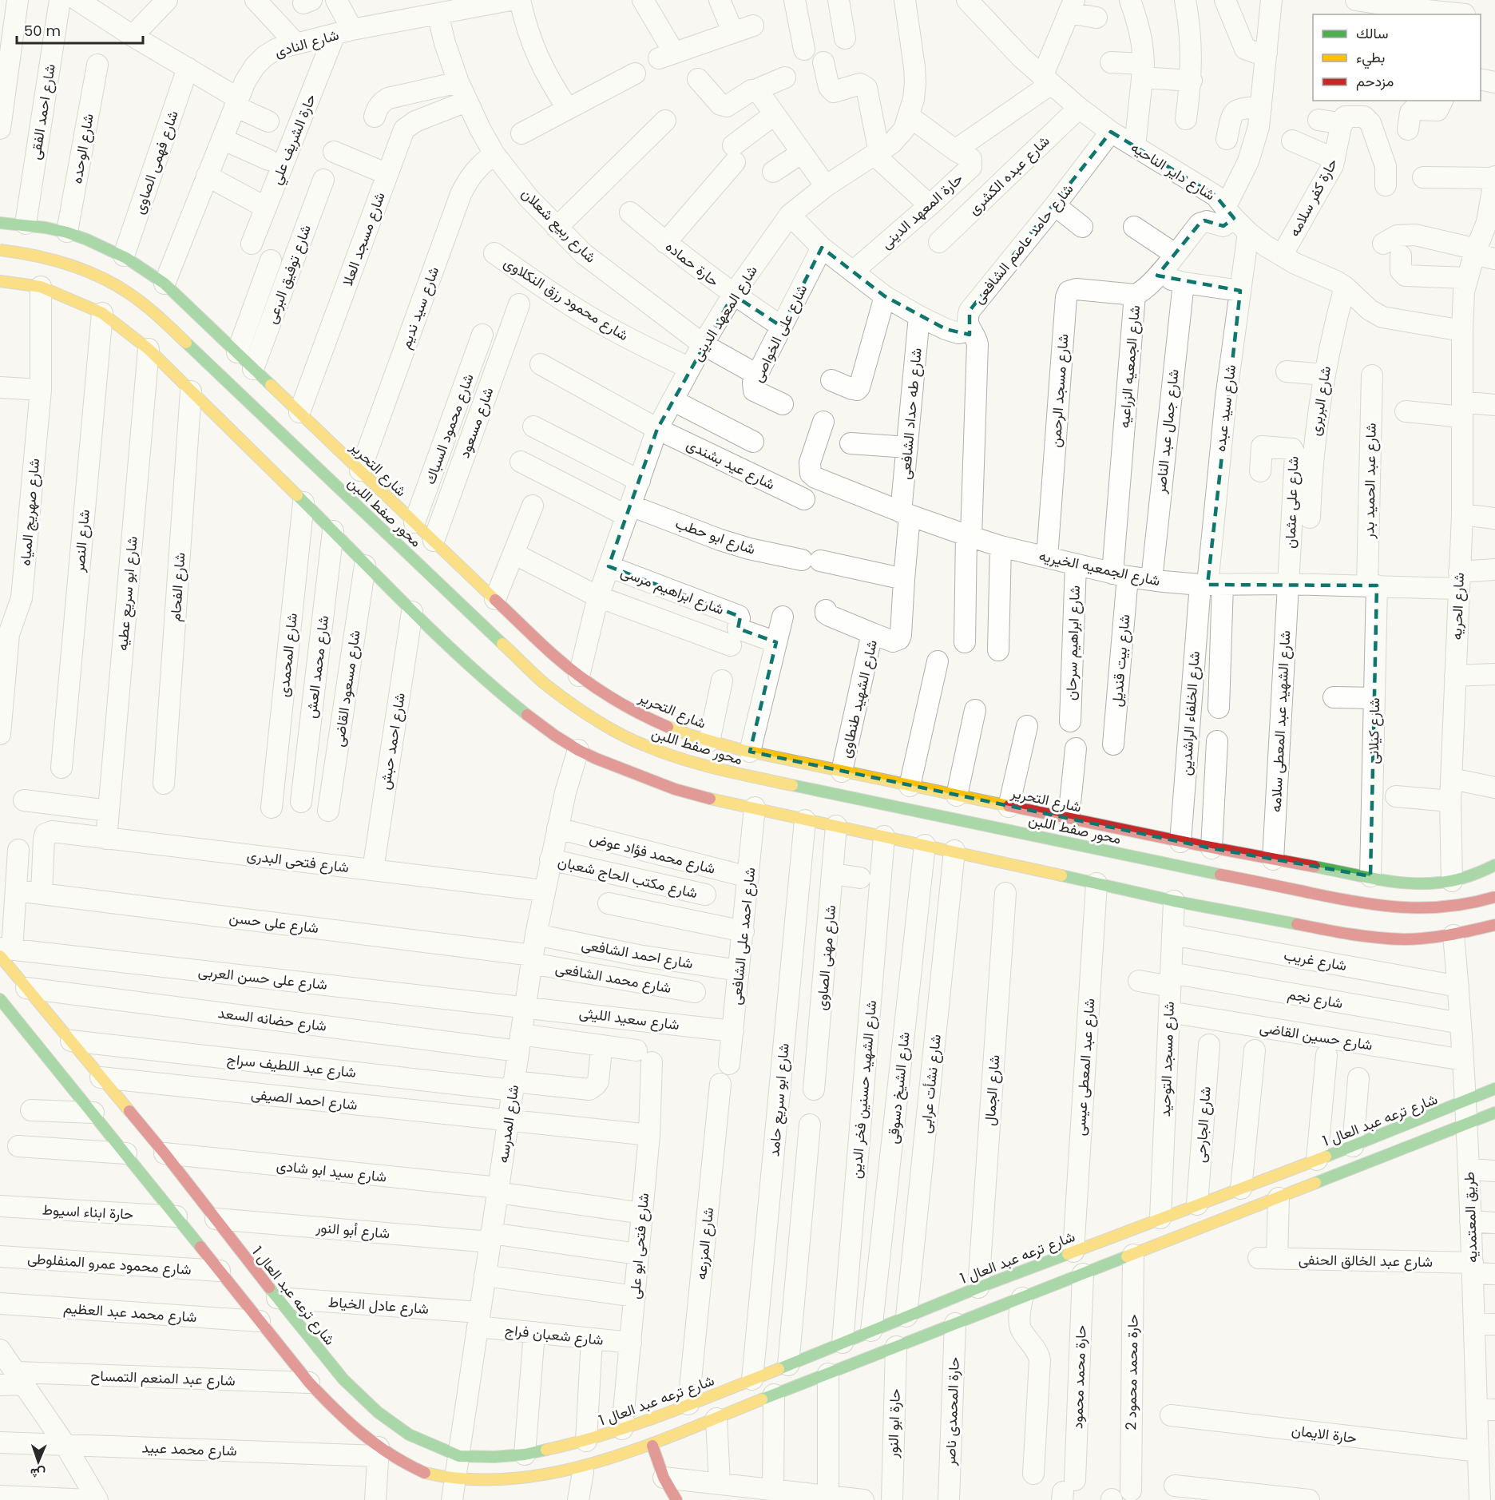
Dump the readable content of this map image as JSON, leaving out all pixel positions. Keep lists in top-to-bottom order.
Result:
{
  "streets": {
    "street": [
      "شارع النادى",
      "شارع احمد الفقى",
      "حارة الشريف علي",
      "شارع الوحده",
      "شارع فهمى الصاوى",
      "شارع داير الناحيه",
      "شارع عبده الكشرى",
      "حارة كفر سلامه",
      "حارة المعهد الدينى",
      "شارع ربيع شعلان",
      "شارع مسجد العلا",
      "شارع حامد عاصم الشافعى",
      "حارة حماده",
      "شارع توفيق البرعى",
      "شارع محمود رزق النكلاوى",
      "شارع سيد نديم",
      "شارع المعهد الدينى",
      "شارع على الخواصى",
      "شارع الجمعيه الزراعيه",
      "شارع مسجد الرحمن",
      "شارع البربرى",
      "شارع سيد عبده",
      "شارع طه حداد الشافعى",
      "شارع مسعود",
      "شارع محمود السباك",
      "شارع جمال عبد الناصر",
      "شارع عيد بشندى",
      "شارع التحرير",
      "شارع عبد الحميد بدر",
      "شارع على عثمان",
      "شارع صهريج المياه",
      "محور صفط اللبن",
      "شارع ابو حطب",
      "شارع النصر",
      "شارع الجمعيه الخيريه",
      "شارع الفحام",
      "شارع ابراهيم مرسى",
      "شارع ابو سريع عطيه",
      "شارع الحريه",
      "شارع ابراهيم سرحان",
      "شارع المحمدى",
      "شارع بيت قنديل",
      "شارع محمد العش",
      "شارع مسعود القاضى",
      "شارع الشهيد طنطاوى",
      "شارع الخلفاء الراشدين",
      "شارع الشهيد عبد المعطى سلامه",
      "شارع كيلانى",
      "شارع احمد حبش",
      "شارع محمد فؤاد عوض",
      "شارع فتحى البدرى",
      "شارع مكتب الحاج شعبان",
      "شارع على حسن",
      "شارع احمد على الشافعى",
      "شارع احمد الشافعى",
      "شارع مهنى الصاوى",
      "شارع غريب",
      "شارع على حسن العربى",
      "شارع محمد الشافعى",
      "شارع نجم",
      "شارع سعيد الليثى",
      "شارع حضانه السعد",
      "شارع حسين القاضى",
      "شارع مسجد التوحيد",
      "شارع عبد اللطيف سراج",
      "شارع عبد المعطى عيسى",
      "شارع نشأت عرابى",
      "شارع الشيخ دسوقى",
      "شارع الشهيد حسنين فخر الدين",
      "شارع الجمال",
      "شارع احمد الصيفى",
      "شارع ابو سريع حامد",
      "شارع ترعه عبد العال 1",
      "شارع المدرسه",
      "شارع الجارحى",
      "شارع سيد ابو شادى",
      "حارة ابناء اسيوط",
      "طريق المعتمديه",
      "شارع أبو النور",
      "شارع المزرعه",
      "شارع فتحى ابو على",
      "شارع عبد الخالق الحنفى",
      "شارع محمود عمرو المنفلوطى",
      "شارع عادل الخياط",
      "شارع محمد عبد العظيم",
      "شارع شعبان فراج",
      "حارة محمد محمود 2",
      "حارة محمد محمود",
      "شارع عبد المنعم التمساح",
      "حارة المحمدى ناصر",
      "حارة ابو النور",
      "حارة الايمان",
      "شارع محمد عبيد"
    ]
  },
  "crossings": [
    ["شارع النادى", "حارة الشريف علي"],
    ["شارع النادى", "شارع ربيع شعلان"],
    ["شارع النادى", "شارع التحرير"],
    ["شارع احمد الفقى", "شارع التحرير"],
    ["شارع الوحده", "شارع التحرير"],
    ["شارع فهمى الصاوى", "شارع التحرير"],
    ["شارع داير الناحيه", "شارع عبده الكشرى"],
    ["شارع داير الناحيه", "حارة كفر سلامه"],
    ["شارع داير الناحيه", "شارع حامد عاصم الشافعى"],
    ["شارع داير الناحيه", "شارع الجمعيه الزراعيه"],
    ["شارع داير الناحيه", "شارع البربرى"],
    ["شارع داير الناحيه", "شارع سيد عبده"],
    ["شارع داير الناحيه", "شارع الحريه"],
    ["حارة المعهد الدينى", "شارع المعهد الدينى"],
    ["شارع ربيع شعلان", "شارع مسجد العلا"],
    ["شارع ربيع شعلان", "شارع سيد نديم"],
    ["شارع ربيع شعلان", "شارع المعهد الدينى"],
    ["شارع ربيع شعلان", "شارع على الخواصى"],
    ["شارع مسجد العلا", "شارع التحرير"],
    ["شارع حامد عاصم الشافعى", "شارع الجمعيه الخيريه"],
    ["حارة حماده", "شارع المعهد الدينى"],
    ["حارة حماده", "شارع على الخواصى"],
    ["شارع توفيق البرعى", "شارع التحرير"],
    ["شارع محمود رزق النكلاوى", "شارع المعهد الدينى"],
    ["شارع سيد نديم", "شارع التحرير"],
    ["شارع المعهد الدينى", "شارع عيد بشندى"],
    ["شارع المعهد الدينى", "شارع التحرير"],
    ["شارع المعهد الدينى", "شارع ابو حطب"],
    ["شارع المعهد الدينى", "شارع ابراهيم مرسى"],
    ["شارع الجمعيه الزراعيه", "شارع مسجد الرحمن"],
    ["شارع الجمعيه الزراعيه", "شارع الجمعيه الخيريه"],
    ["شارع الجمعيه الزراعيه", "شارع بيت قنديل"],
    ["شارع مسجد الرحمن", "شارع الجمعيه الخيريه"],
    ["شارع سيد عبده", "شارع الجمعيه الخيريه"],
    ["شارع سيد عبده", "شارع الخلفاء الراشدين"],
    ["شارع طه حداد الشافعى", "شارع الجمعيه الخيريه"],
    ["شارع طه حداد الشافعى", "شارع الشهيد طنطاوى"],
    ["شارع مسعود", "شارع التحرير"],
    ["شارع محمود السباك", "شارع التحرير"],
    ["شارع جمال عبد الناصر", "شارع الجمعيه الخيريه"],
    ["شارع التحرير", "محور صفط اللبن"],
    ["شارع التحرير", "شارع الحريه"],
    ["شارع التحرير", "شارع الشهيد طنطاوى"],
    ["شارع التحرير", "شارع الخلفاء الراشدين"],
    ["شارع التحرير", "شارع الشهيد عبد المعطى سلامه"],
    ["شارع التحرير", "شارع كيلانى"],
    ["شارع عبد الحميد بدر", "شارع الجمعيه الخيريه"],
    ["شارع عبد الحميد بدر", "شارع كيلانى"],
    ["شارع على عثمان", "شارع الجمعيه الخيريه"],
    ["شارع على عثمان", "شارع الشهيد عبد المعطى سلامه"],
    ["شارع ابو حطب", "شارع الشهيد طنطاوى"],
    ["شارع الجمعيه الخيريه", "شارع الحريه"],
    ["شارع الجمعيه الخيريه", "شارع ابراهيم سرحان"],
    ["شارع الجمعيه الخيريه", "شارع بيت قنديل"],
    ["شارع الجمعيه الخيريه", "شارع الشهيد طنطاوى"],
    ["شارع الجمعيه الخيريه", "شارع الخلفاء الراشدين"],
    ["شارع الجمعيه الخيريه", "شارع الشهيد عبد المعطى سلامه"],
    ["شارع الجمعيه الخيريه", "شارع كيلانى"],
    ["شارع ابو سريع عطيه", "شارع فتحى البدرى"],
    ["شارع احمد حبش", "شارع فتحى البدرى"],
    ["شارع محمد فؤاد عوض", "شارع احمد على الشافعى"],
    ["شارع محمد فؤاد عوض", "شارع المدرسه"],
    ["شارع فتحى البدرى", "شارع على حسن"],
    ["شارع فتحى البدرى", "شارع المدرسه"],
    ["شارع مكتب الحاج شعبان", "شارع المدرسه"],
    ["شارع على حسن", "شارع محمد الشافعى"],
    ["شارع على حسن", "شارع المدرسه"],
    ["شارع احمد على الشافعى", "شارع احمد الشافعى"],
    ["شارع احمد على الشافعى", "شارع سعيد الليثى"],
    ["شارع احمد الشافعى", "شارع المدرسه"],
    ["شارع غريب", "شارع مسجد التوحيد"],
    ["شارع غريب", "طريق المعتمديه"],
    ["شارع على حسن العربى", "شارع سعيد الليثى"],
    ["شارع على حسن العربى", "شارع ترعه عبد العال 1"],
    ["شارع على حسن العربى", "شارع المدرسه"],
    ["شارع محمد الشافعى", "شارع المدرسه"],
    ["شارع نجم", "شارع مسجد التوحيد"],
    ["شارع نجم", "طريق المعتمديه"],
    ["شارع سعيد الليثى", "شارع المدرسه"],
    ["شارع حضانه السعد", "شارع ترعه عبد العال 1"],
    ["شارع حضانه السعد", "شارع المدرسه"],
    ["شارع حضانه السعد", "شارع فتحى ابو على"],
    ["شارع حسين القاضى", "شارع مسجد التوحيد"],
    ["شارع حسين القاضى", "طريق المعتمديه"],
    ["شارع مسجد التوحيد", "شارع ترعه عبد العال 1"],
    ["شارع عبد اللطيف سراج", "شارع ترعه عبد العال 1"],
    ["شارع عبد اللطيف سراج", "شارع المدرسه"],
    ["شارع عبد المعطى عيسى", "شارع ترعه عبد العال 1"],
    ["شارع نشأت عرابى", "شارع ترعه عبد العال 1"],
    ["شارع الشيخ دسوقى", "شارع ترعه عبد العال 1"],
    ["شارع الشهيد حسنين فخر الدين", "شارع ترعه عبد العال 1"],
    ["شارع الجمال", "شارع ترعه عبد العال 1"],
    ["شارع احمد الصيفى", "شارع ترعه عبد العال 1"],
    ["شارع احمد الصيفى", "شارع المدرسه"],
    ["شارع احمد الصيفى", "شارع فتحى ابو على"],
    ["شارع ابو سريع حامد", "شارع ترعه عبد العال 1"],
    ["شارع ترعه عبد العال 1", "شارع المدرسه"],
    ["شارع ترعه عبد العال 1", "شارع الجارحى"],
    ["شارع ترعه عبد العال 1", "شارع سيد ابو شادى"],
    ["شارع ترعه عبد العال 1", "حارة ابناء اسيوط"],
    ["شارع ترعه عبد العال 1", "طريق المعتمديه"],
    ["شارع ترعه عبد العال 1", "شارع أبو النور"],
    ["شارع ترعه عبد العال 1", "شارع المزرعه"],
    ["شارع ترعه عبد العال 1", "شارع فتحى ابو على"],
    ["شارع ترعه عبد العال 1", "شارع عبد الخالق الحنفى"],
    ["شارع ترعه عبد العال 1", "شارع محمود عمرو المنفلوطى"],
    ["شارع ترعه عبد العال 1", "شارع عادل الخياط"],
    ["شارع ترعه عبد العال 1", "شارع محمد عبد العظيم"],
    ["شارع ترعه عبد العال 1", "حارة محمد محمود 2"],
    ["شارع ترعه عبد العال 1", "حارة محمد محمود"],
    ["شارع ترعه عبد العال 1", "شارع عبد المنعم التمساح"],
    ["شارع ترعه عبد العال 1", "حارة المحمدى ناصر"],
    ["شارع ترعه عبد العال 1", "حارة ابو النور"],
    ["شارع ترعه عبد العال 1", "شارع محمد عبيد"],
    ["شارع المدرسه", "شارع سيد ابو شادى"],
    ["شارع المدرسه", "شارع أبو النور"],
    ["شارع المدرسه", "شارع عادل الخياط"],
    ["شارع المدرسه", "شارع شعبان فراج"],
    ["شارع سيد ابو شادى", "شارع فتحى ابو على"],
    ["طريق المعتمديه", "شارع عبد الخالق الحنفى"],
    ["طريق المعتمديه", "حارة الايمان"],
    ["شارع فتحى ابو على", "شارع شعبان فراج"],
    ["شارع عادل الخياط", "شارع شعبان فراج"]
  ],
  "legend": ["سالك", "بطيء", "مزدحم"],
  "scale_bar": "50 m",
  "north": "bottom"
}
